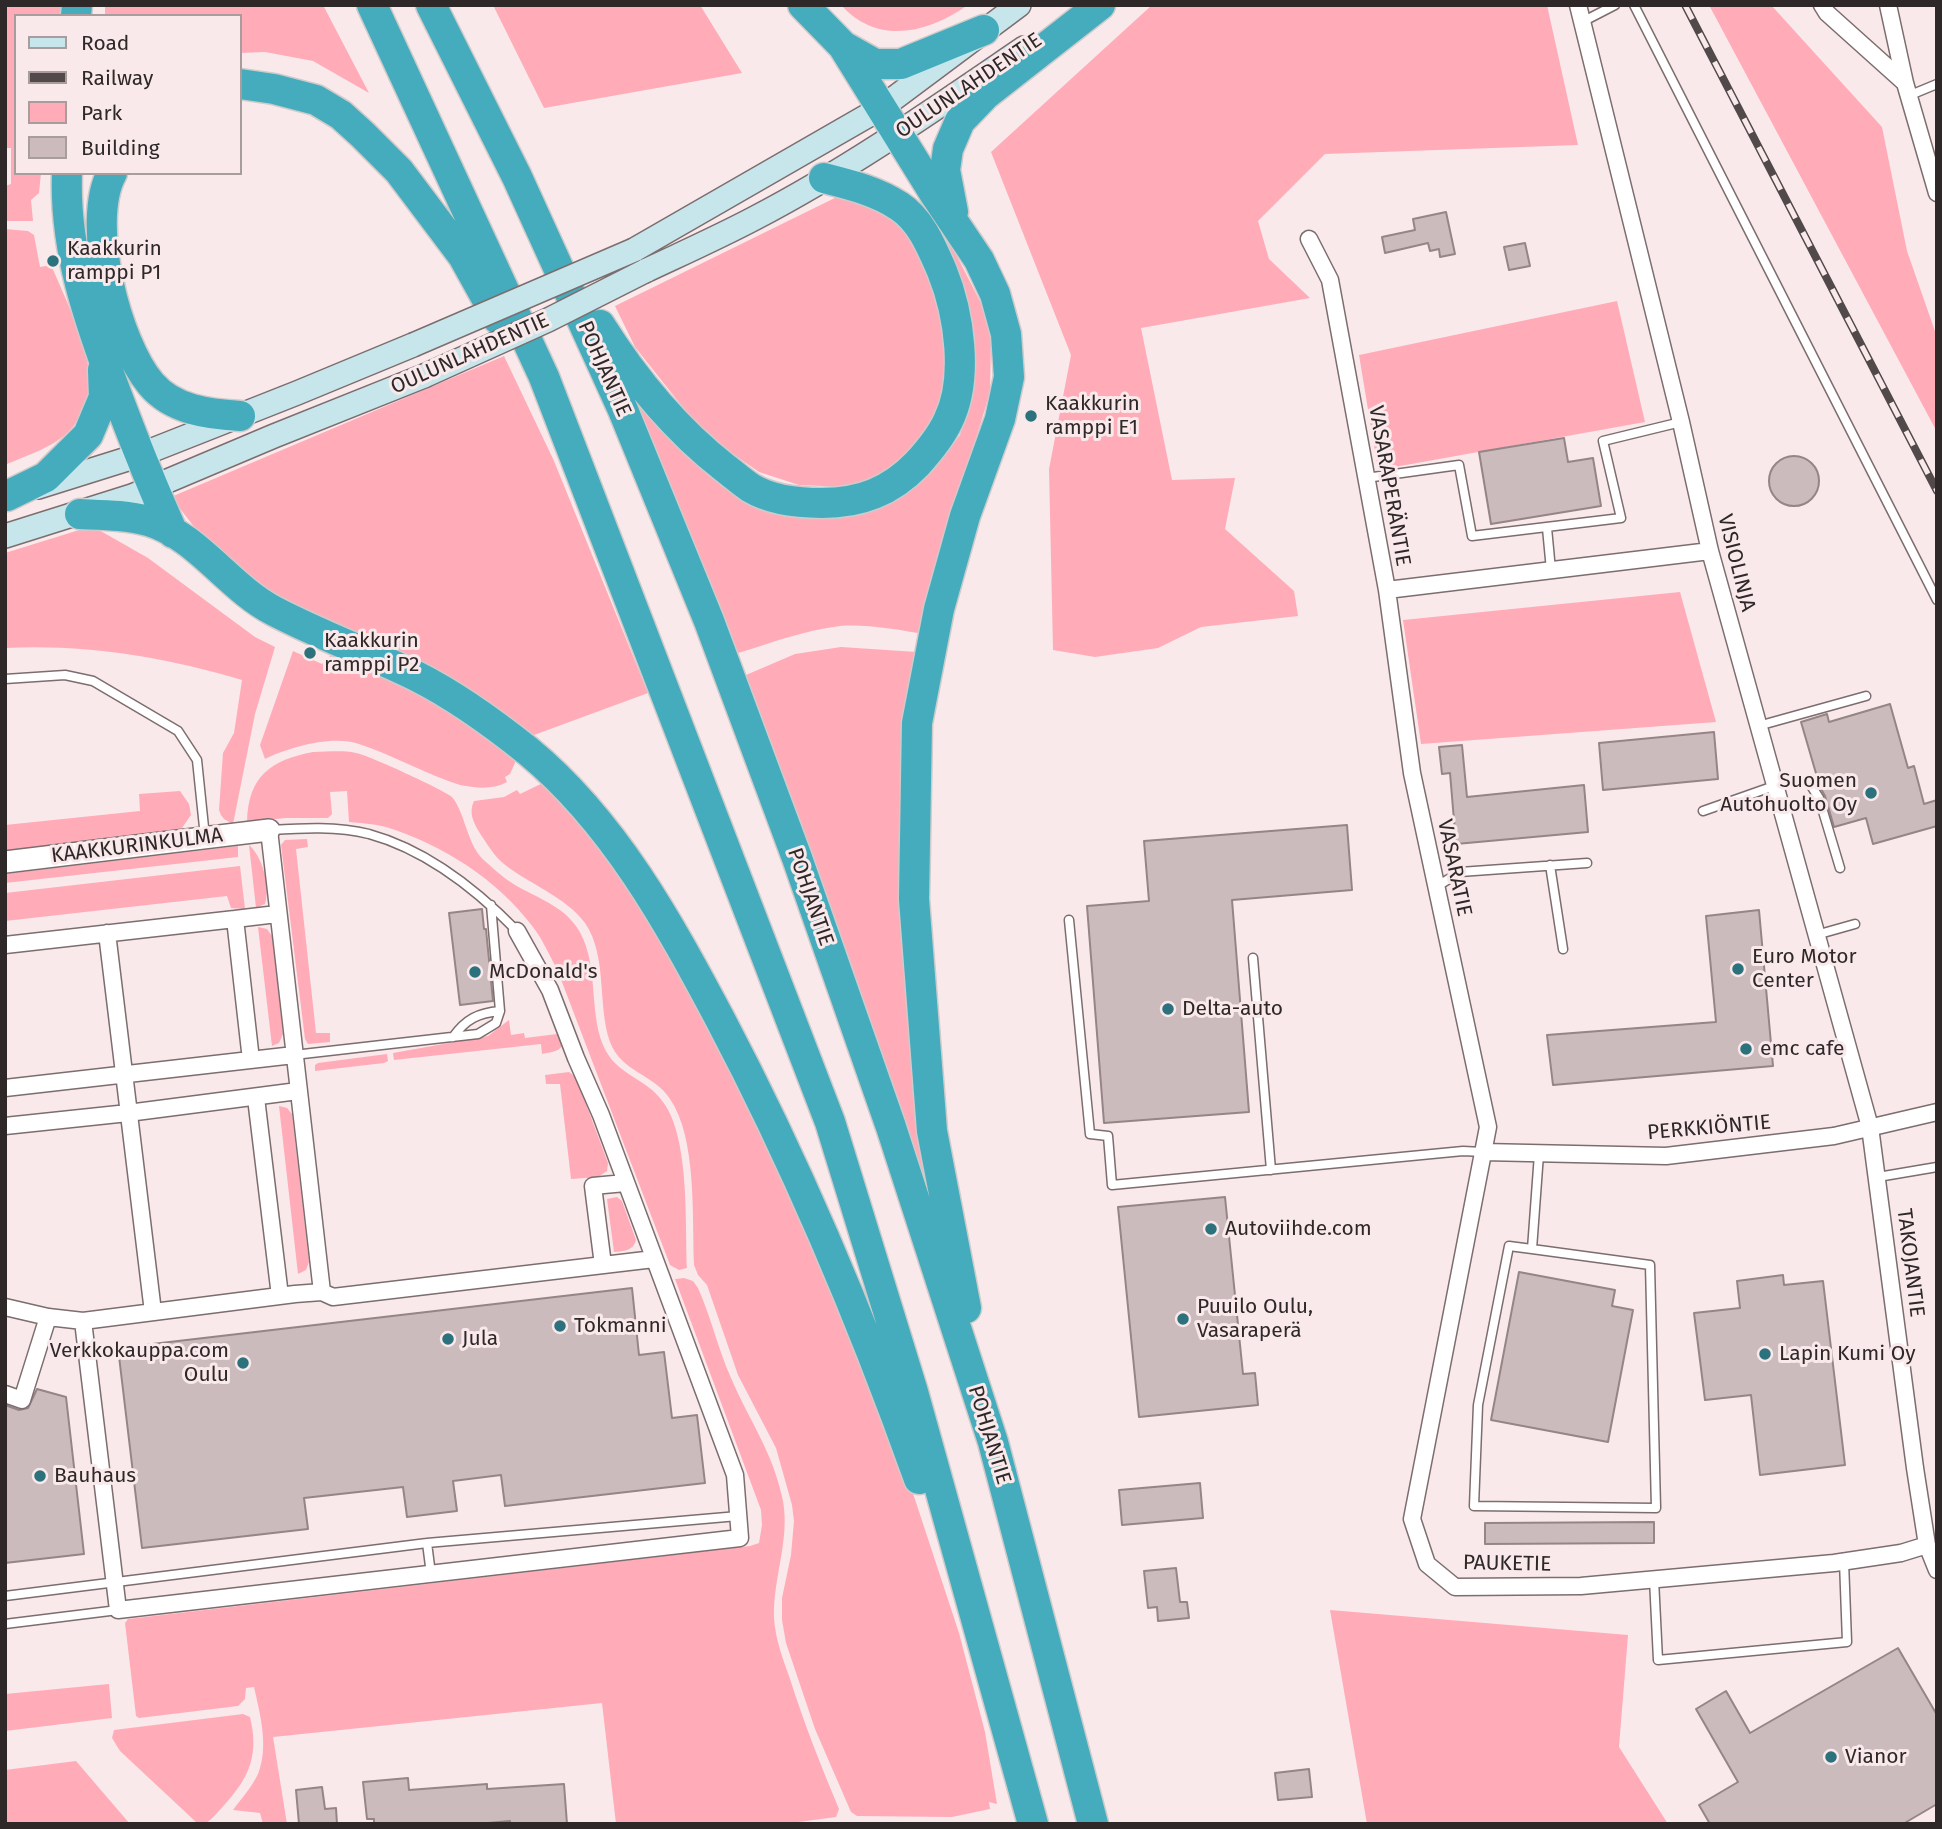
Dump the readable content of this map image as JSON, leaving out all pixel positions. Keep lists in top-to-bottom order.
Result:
{
  "streets": {
    "highway": ["POHJANTIE"],
    "main road": ["OULUNLAHDENTIE"],
    "street": [
      "VASARAPERÄNTIE",
      "VISIOLINJA",
      "KAAKKURINKULMA",
      "VASARATIE",
      "PERKKIÖNTIE",
      "TAKOJANTIE",
      "PAUKETIE"
    ]
  },
  "crossings": [
    ["VASARAPERÄNTIE", "VISIOLINJA"],
    ["VASARAPERÄNTIE", "VASARATIE"],
    ["VISIOLINJA", "PERKKIÖNTIE"],
    ["VISIOLINJA", "TAKOJANTIE"],
    ["VASARATIE", "PERKKIÖNTIE"],
    ["VASARATIE", "PAUKETIE"],
    ["PERKKIÖNTIE", "TAKOJANTIE"],
    ["PERKKIÖNTIE", "PAUKETIE"],
    ["TAKOJANTIE", "PAUKETIE"]
  ],
  "places": [
    "Kaakkurin ramppi P1",
    "Kaakkurin ramppi E1",
    "Kaakkurin ramppi P2",
    "Suomen Autohuolto Oy",
    "Euro Motor Center",
    "McDonald's",
    "Delta-auto",
    "emc cafe",
    "Autoviihde.com",
    "Puuilo Oulu, Vasaraperä",
    "Tokmanni",
    "Jula",
    "Lapin Kumi Oy",
    "Verkkokauppa.com Oulu",
    "Bauhaus",
    "Vianor"
  ],
  "legend": [
    "Road",
    "Railway",
    "Park",
    "Building"
  ]
}
